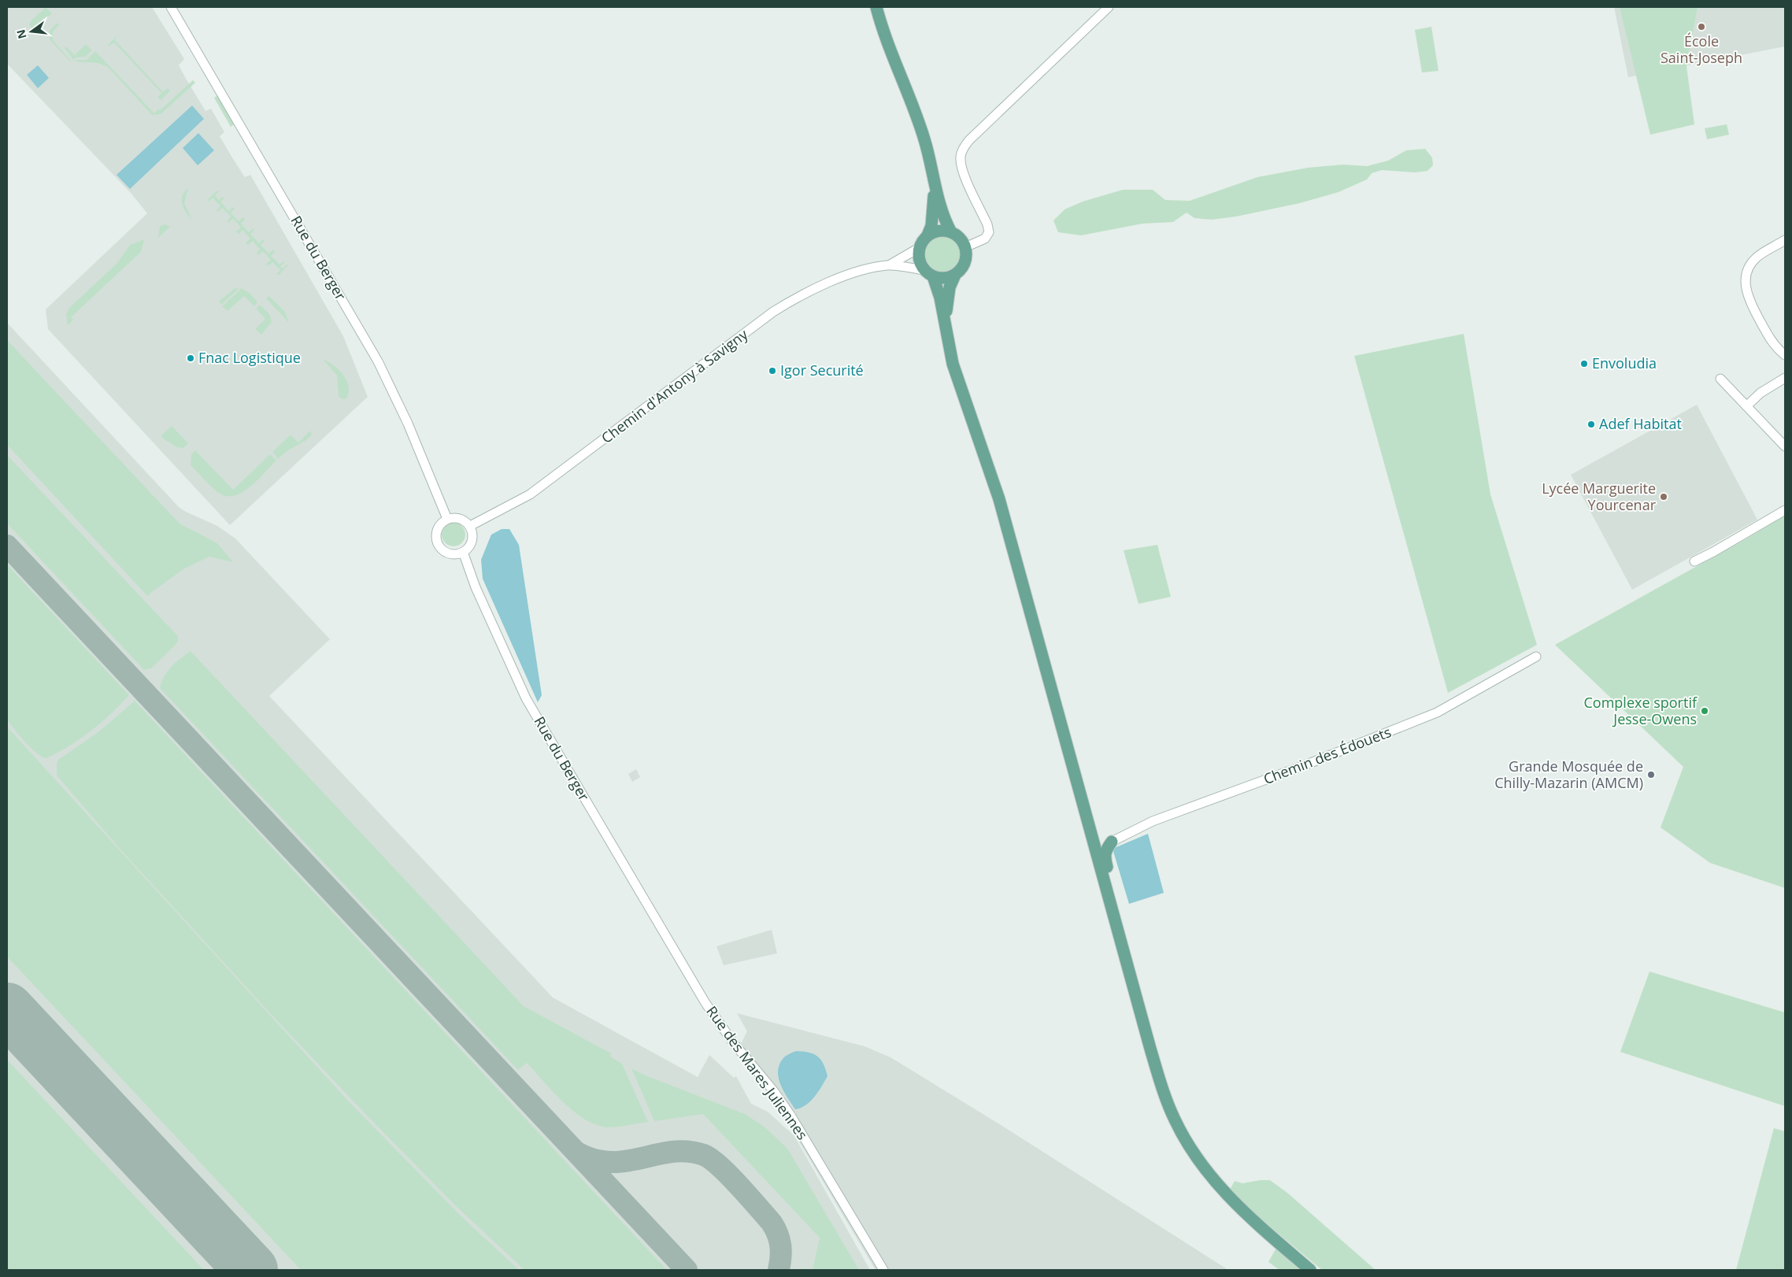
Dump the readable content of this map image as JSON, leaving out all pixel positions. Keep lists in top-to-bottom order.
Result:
{
  "streets": {
    "street": [
      "Rue du Berger",
      "Chemin d'Antony à Savigny",
      "Chemin des Édouets",
      "Rue des Mares Juliennes"
    ]
  },
  "crossings": [
    ["Rue du Berger", "Chemin d'Antony à Savigny"],
    ["Rue du Berger", "Rue des Mares Juliennes"]
  ],
  "places": [
    "École Saint-Joseph",
    "Fnac Logistique",
    "Envoludia",
    "Igor Securité",
    "Adef Habitat",
    "Lycée Marguerite Yourcenar",
    "Complexe sportif Jesse-Owens",
    "Grande Mosquée de Chilly-Mazarin (AMCM)"
  ],
  "north": "left"
}
